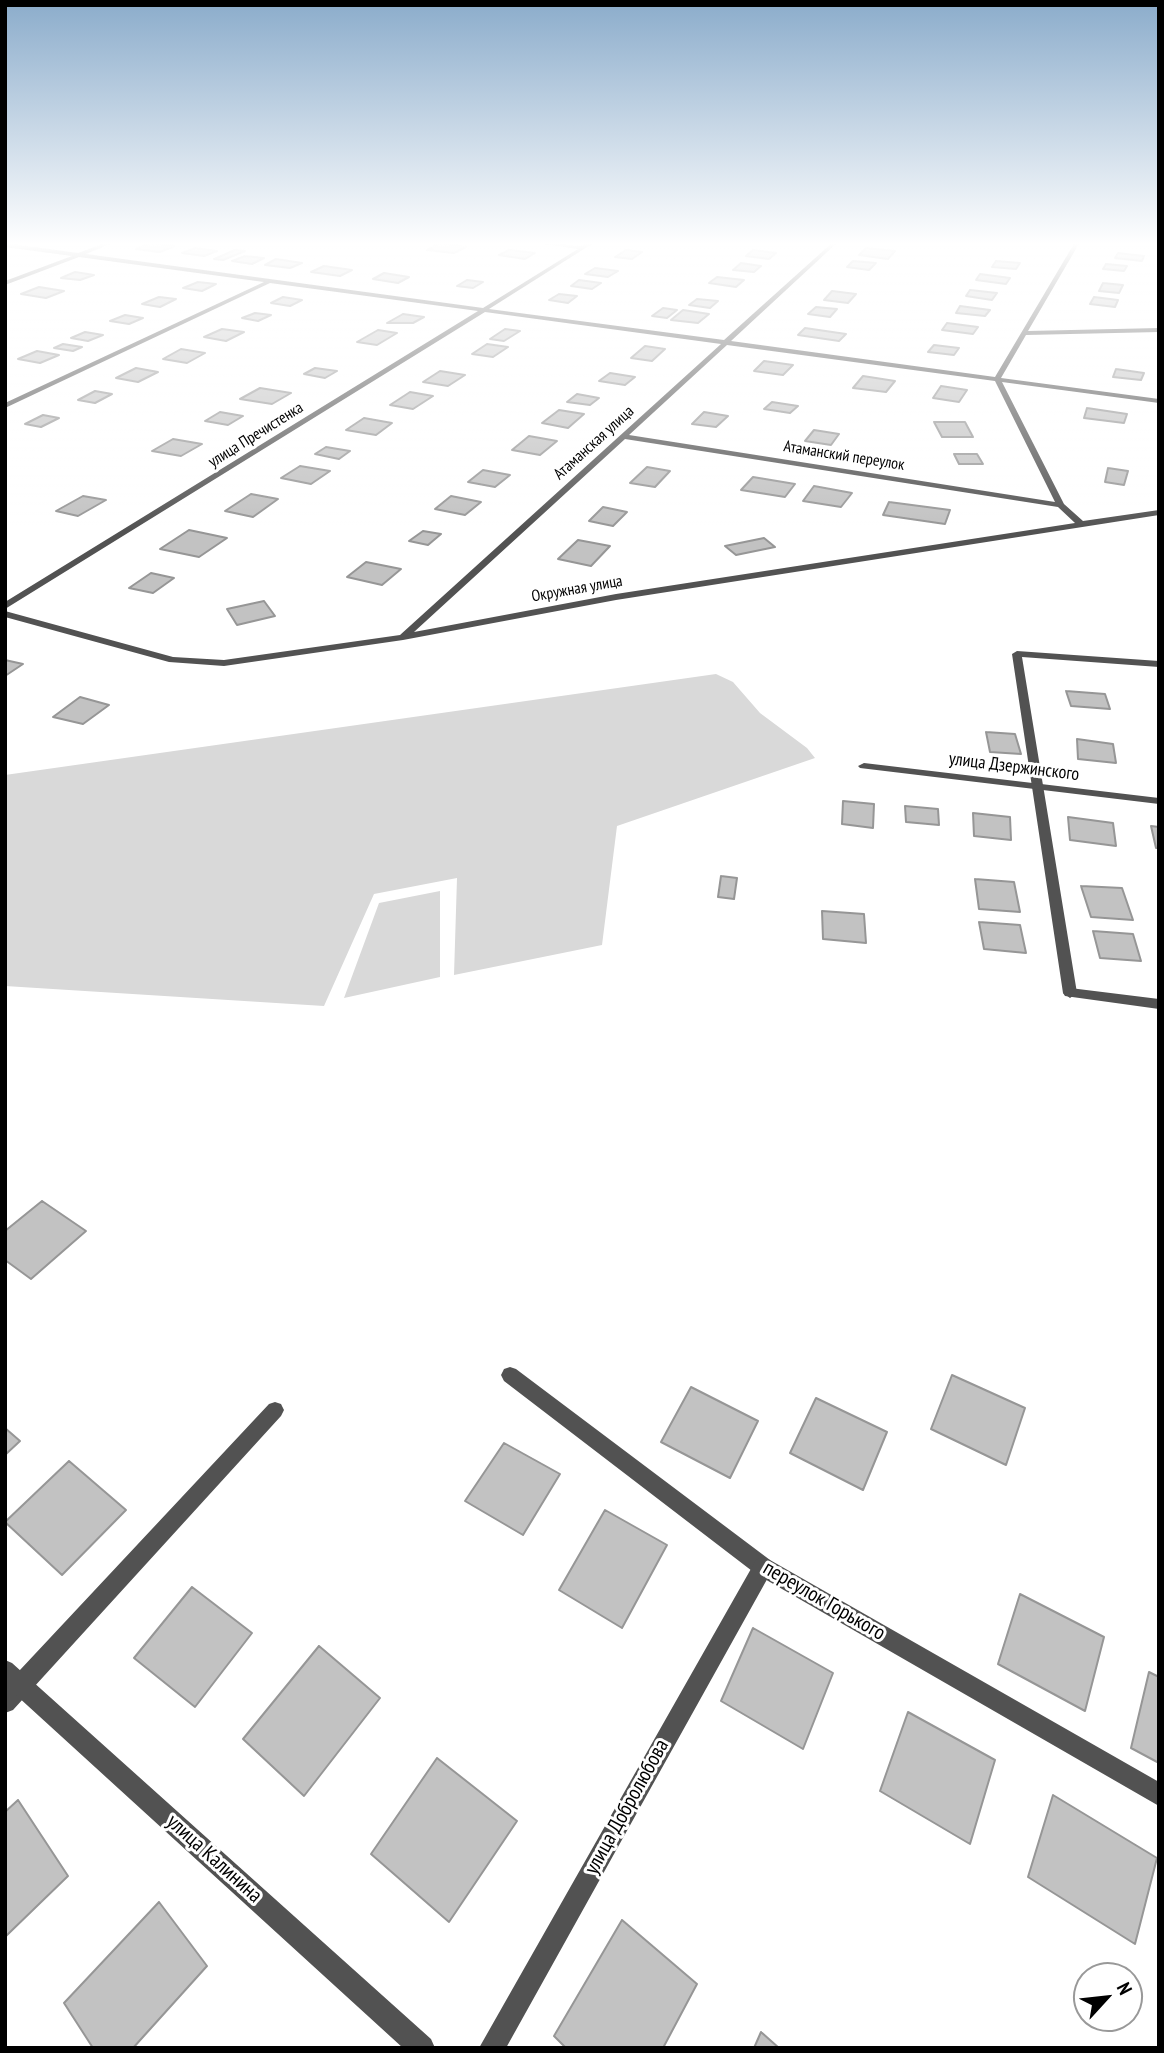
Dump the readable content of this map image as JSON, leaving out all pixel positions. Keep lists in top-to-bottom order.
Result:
{
  "streets": {
    "street": [
      "улица Пречистенка",
      "Атаманская улица",
      "Атаманский переулок",
      "Окружная улица",
      "улица Дзержинского",
      "переулок Горького",
      "улица Добролюбова",
      "улица Калинина"
    ]
  },
  "crossings": [
    ["Атаманская улица", "Атаманский переулок"],
    ["Атаманская улица", "Окружная улица"],
    ["переулок Горького", "улица Добролюбова"]
  ],
  "north": "top right"
}
